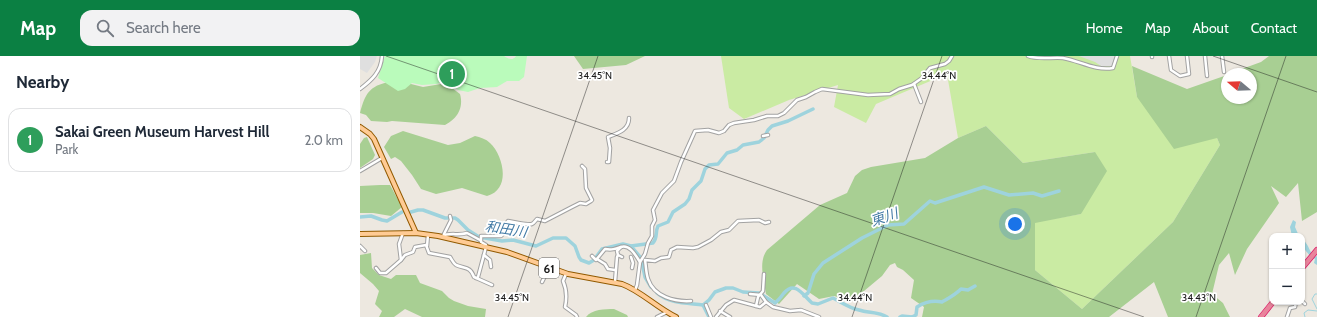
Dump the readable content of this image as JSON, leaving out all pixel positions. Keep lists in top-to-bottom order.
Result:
{
  "streets": {
    "main road": ["61"]
  },
  "water": ["東川", "和田川"],
  "north": "left",
  "page": {
    "header": "Map",
    "search": "Search here",
    "nav": [
      "Home",
      "Map",
      "About",
      "Contact"
    ],
    "heading": "Nearby",
    "pins": "1",
    "list": [
      {
        "mark": "1",
        "name": "Sakai Green Museum Harvest Hill",
        "note": "Park",
        "value": "2.0 km"
      }
    ],
    "map_buttons": ["+", "−"]
  },
  "coordinates": ["34.45°N", "34.44°N", "34.43°N"]
}
